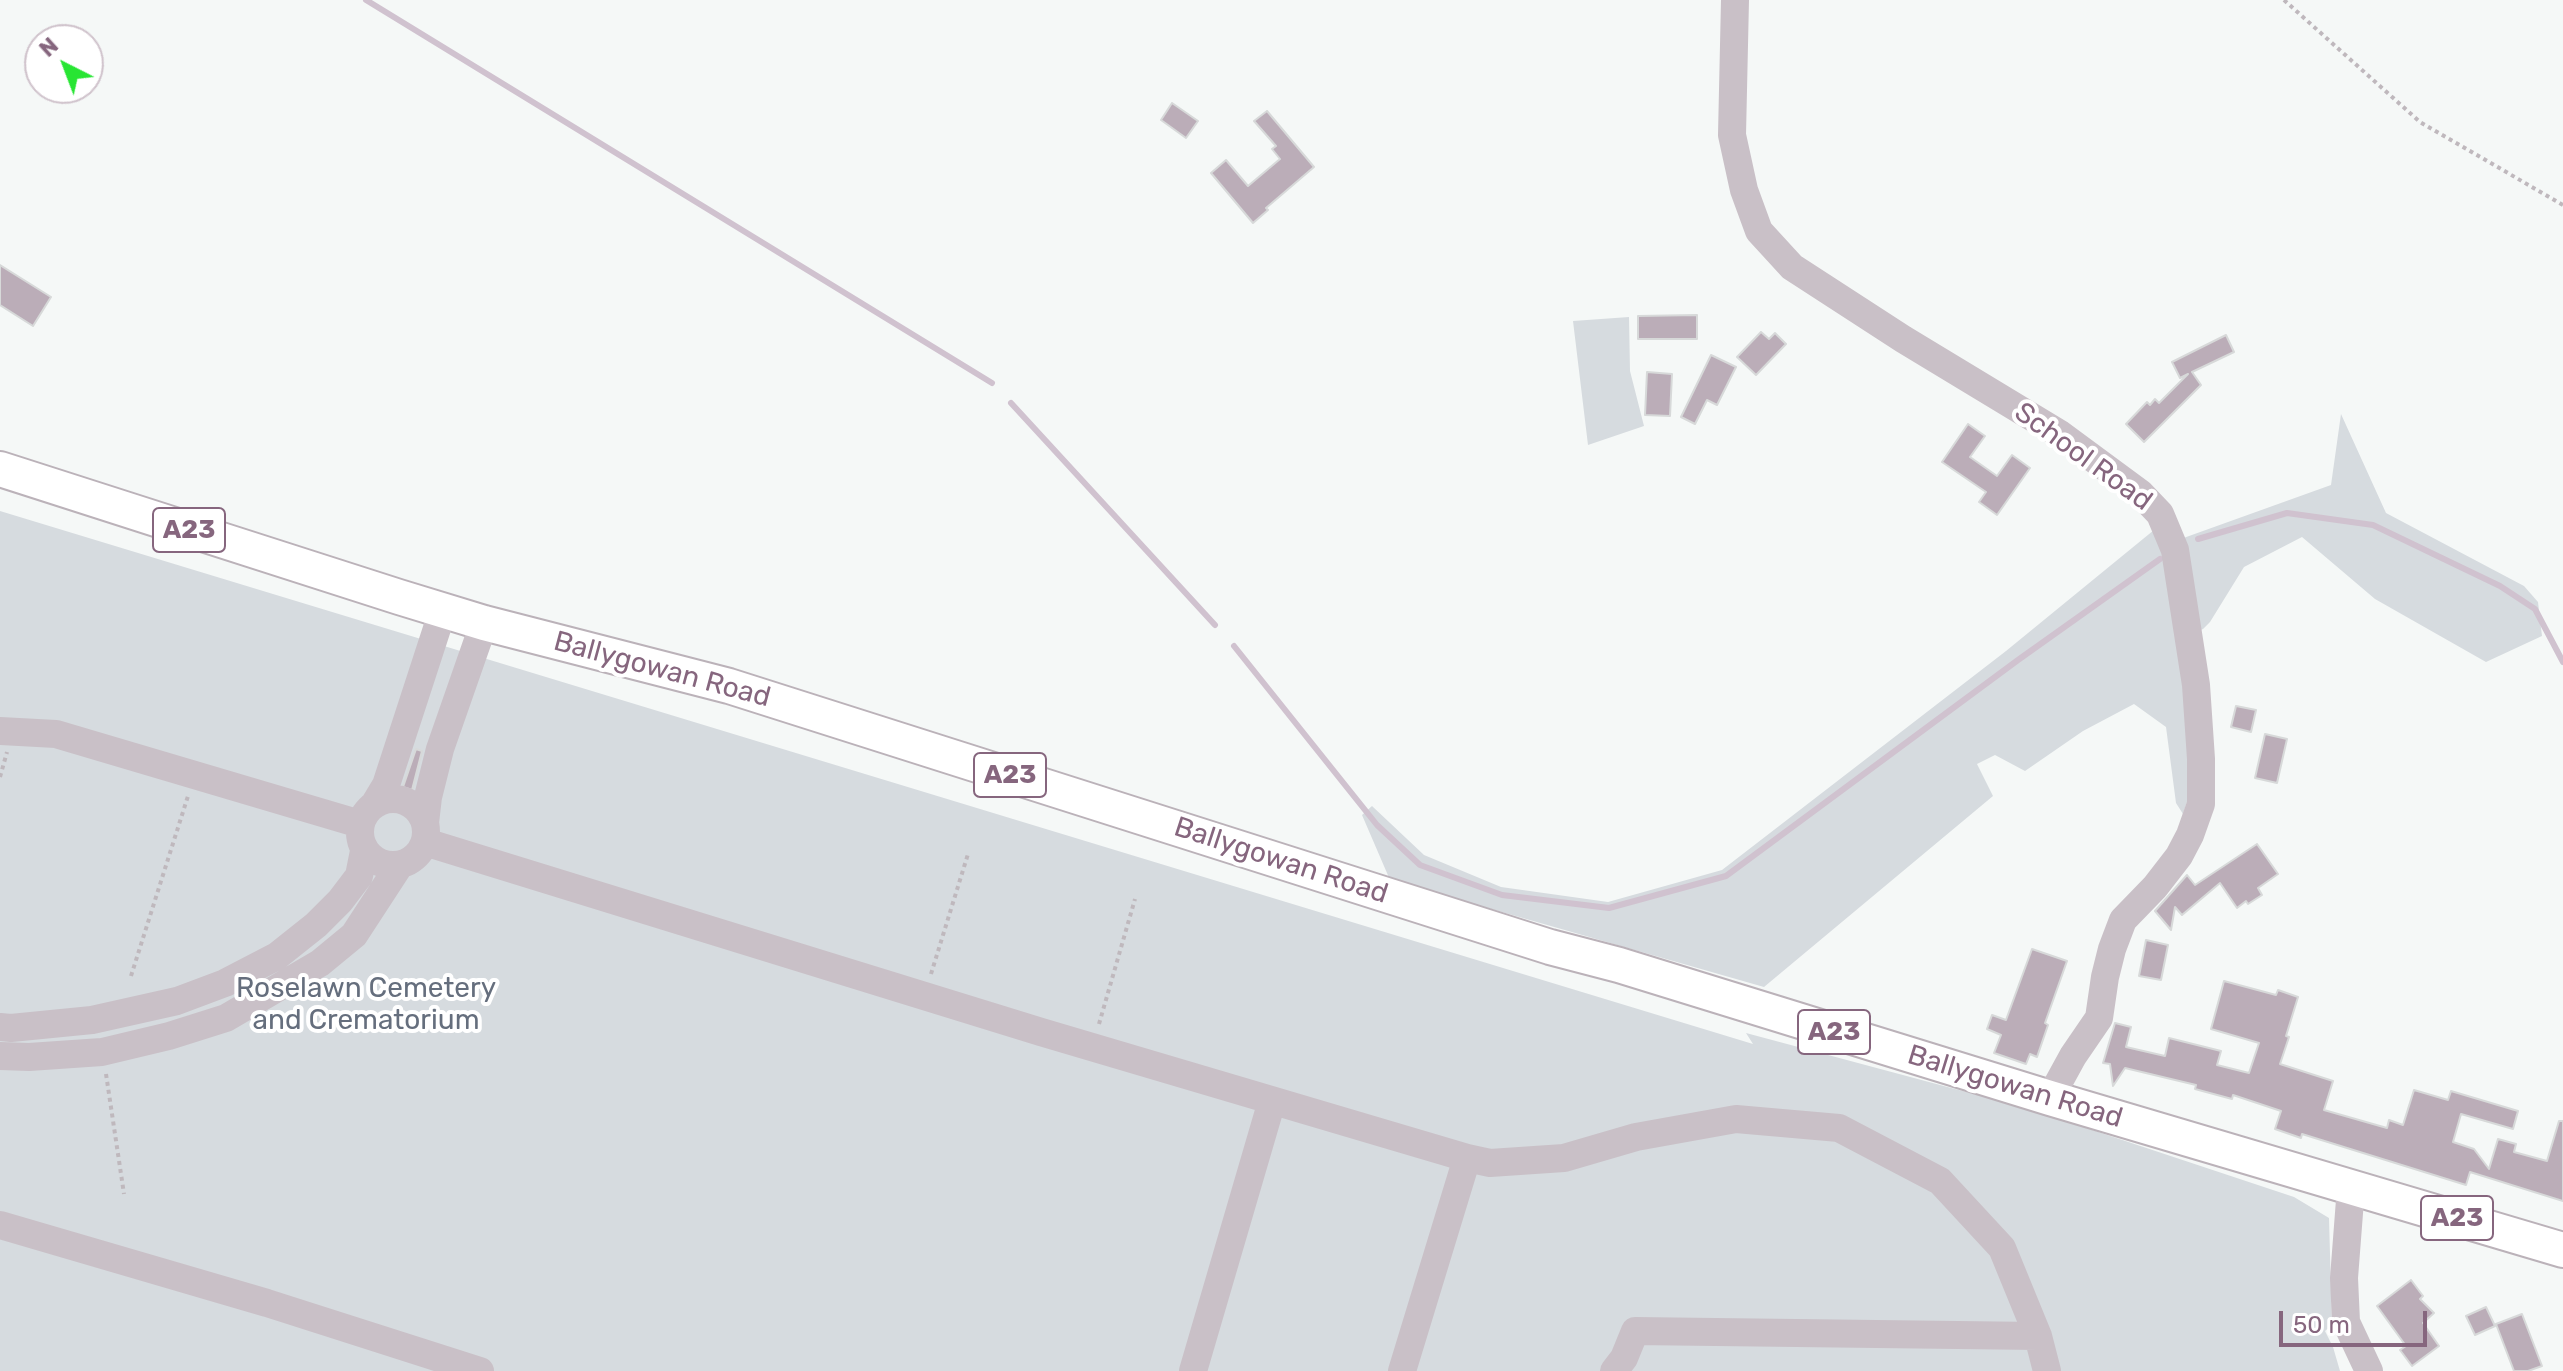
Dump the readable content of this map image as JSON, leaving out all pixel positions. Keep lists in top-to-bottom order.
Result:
{
  "streets": {
    "main road": ["A23", "Ballygowan Road"],
    "street": ["School Road"]
  },
  "crossings": [
    ["School Road", "Ballygowan Road"]
  ],
  "parks": ["Roselawn Cemetery and Crematorium"],
  "scale_bar": "50 m",
  "north": "top left"
}
